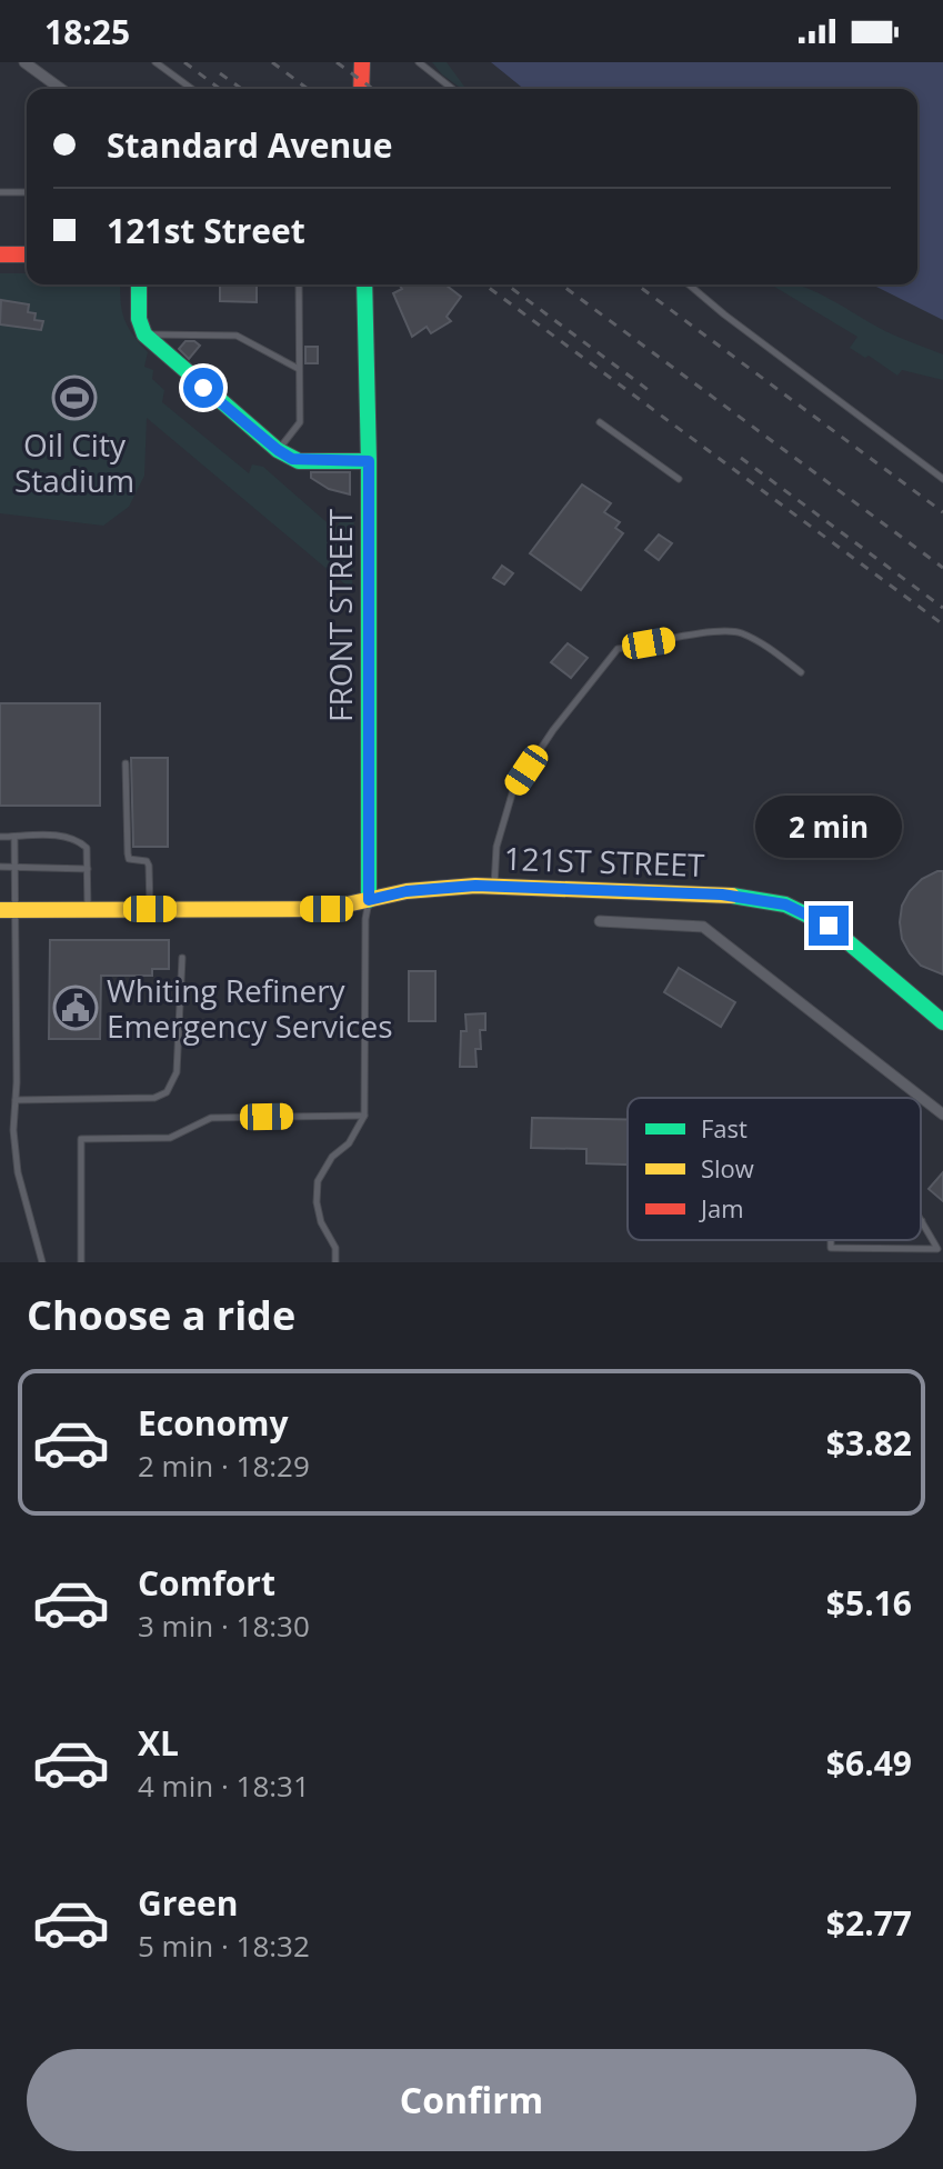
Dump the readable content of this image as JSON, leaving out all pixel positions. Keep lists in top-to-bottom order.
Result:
{
  "streets": {
    "street": ["FRONT STREET", "121ST STREET"]
  },
  "crossings": [
    ["FRONT STREET", "121ST STREET"]
  ],
  "places": {
    "sports": ["Oil City Stadium"],
    "public building": ["Whiting Refinery Emergency Services"]
  },
  "legend": ["Fast", "Slow", "Jam"],
  "page": {
    "status": "18:25",
    "banner": ["Standard Avenue", "121st Street"],
    "bubble": "2 min",
    "heading": "Choose a ride",
    "list": [
      {
        "name": "Economy",
        "note": "2 min · 18:29",
        "value": "$3.82"
      },
      {
        "name": "Comfort",
        "note": "3 min · 18:30",
        "value": "$5.16"
      },
      {
        "name": "XL",
        "note": "4 min · 18:31",
        "value": "$6.49"
      },
      {
        "name": "Green",
        "note": "5 min · 18:32",
        "value": "$2.77"
      }
    ],
    "buttons": "Confirm"
  }
}
